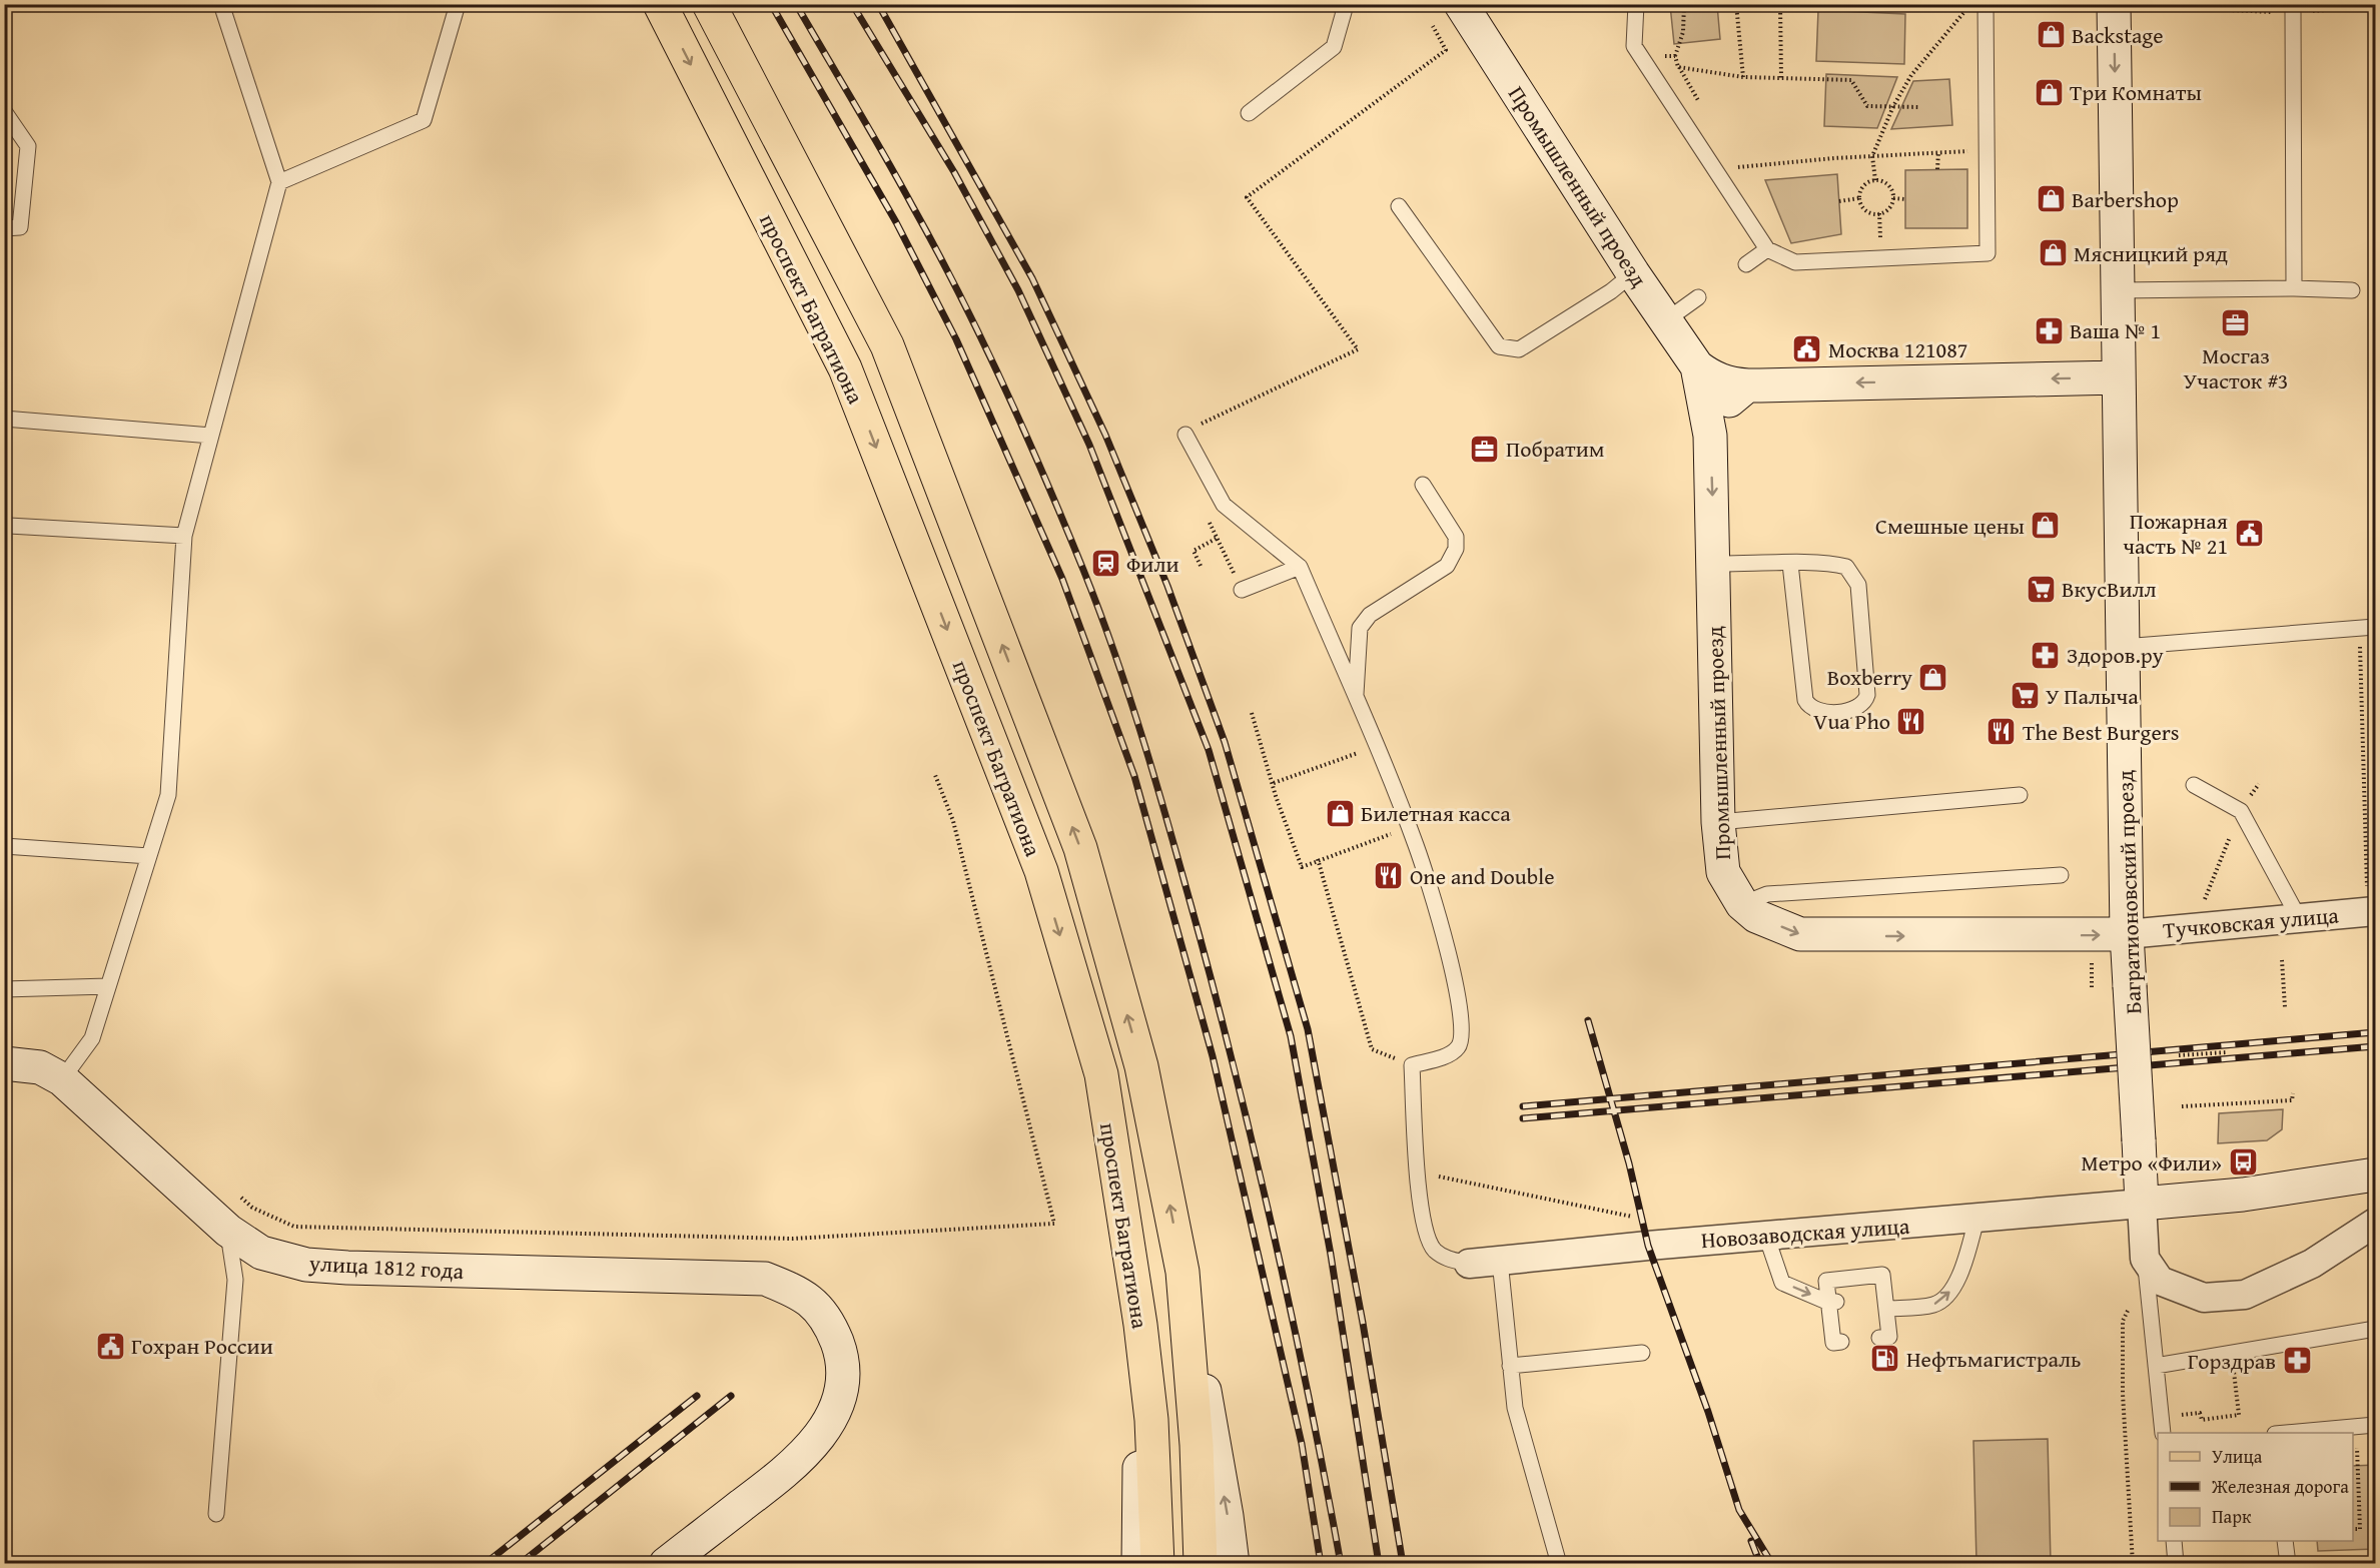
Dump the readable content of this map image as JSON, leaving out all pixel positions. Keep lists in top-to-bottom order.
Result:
{
  "streets": {
    "main road": ["проспект Багратиона"],
    "street": [
      "Промышленный проезд",
      "Багратионовский проезд",
      "Тучковская улица",
      "Новозаводская улица",
      "улица 1812 года"
    ]
  },
  "crossings": [
    ["Промышленный проезд", "Багратионовский проезд"],
    ["Промышленный проезд", "Тучковская улица"],
    ["Багратионовский проезд", "Тучковская улица"],
    ["Багратионовский проезд", "Новозаводская улица"]
  ],
  "places": {
    "shop": [
      "Backstage",
      "Три Комнаты",
      "Barbershop",
      "Мясницкий ряд",
      "Смешные цены",
      "Boxberry",
      "Билетная касса"
    ],
    "office": ["Мосгаз Участок #3", "Побратим"],
    "pharmacy": ["Ваша № 1", "Здоров.ру", "Горздрав"],
    "public building": ["Москва 121087", "Пожарная часть № 21", "Гохран России"],
    "station": ["Фили"],
    "supermarket": ["ВкусВилл", "У Палыча"],
    "restaurant": ["Vua Pho", "The Best Burgers", "One and Double"],
    "bus stop": ["Метро «Фили»"],
    "fuel station": ["Нефтьмагистраль"]
  },
  "legend": ["Улица", "Железная дорога", "Парк"]
}
